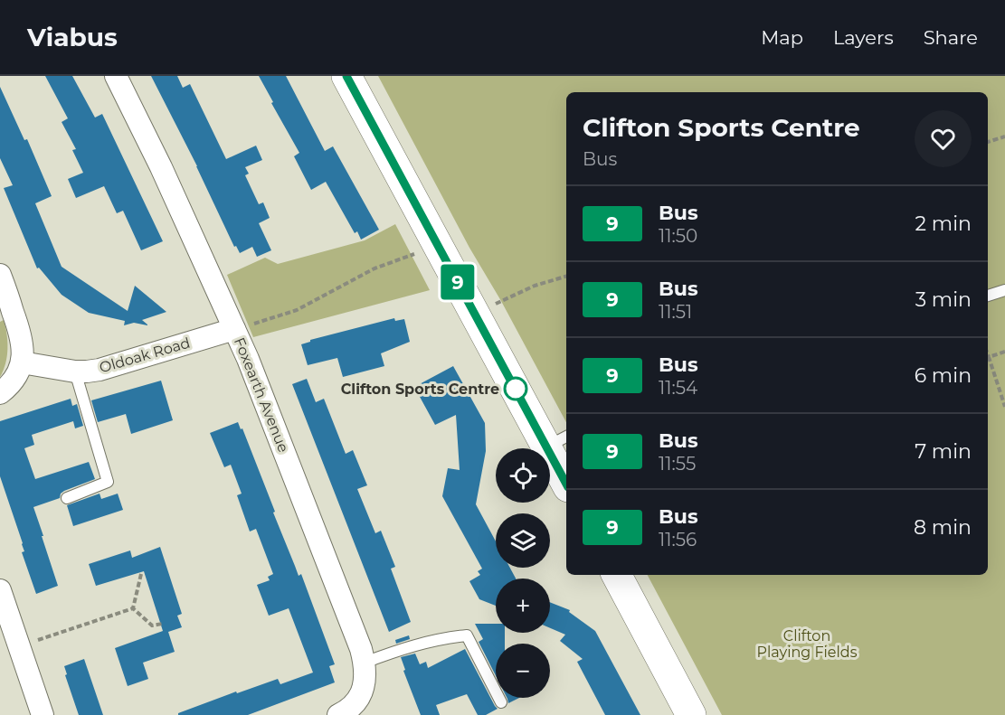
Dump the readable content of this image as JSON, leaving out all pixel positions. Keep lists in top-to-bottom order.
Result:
{
  "streets": {
    "street": ["Oldoak Road", "Foxearth Avenue"]
  },
  "crossings": [
    ["Oldoak Road", "Foxearth Avenue"]
  ],
  "parks": ["Clifton Playing Fields"],
  "places": ["Clifton Sports Centre"],
  "lines": ["bus line 9"],
  "page": {
    "header": "Viabus",
    "nav": ["Map", "Layers", "Share"],
    "on_map": "9",
    "heading": ["Clifton Sports Centre", "Bus"],
    "list": [
      {
        "mark": "9",
        "name": "Bus",
        "note": "11:50",
        "value": "2 min"
      },
      {
        "mark": "9",
        "name": "Bus",
        "note": "11:51",
        "value": "3 min"
      },
      {
        "mark": "9",
        "name": "Bus",
        "note": "11:54",
        "value": "6 min"
      },
      {
        "mark": "9",
        "name": "Bus",
        "note": "11:55",
        "value": "7 min"
      },
      {
        "mark": "9",
        "name": "Bus",
        "note": "11:56",
        "value": "8 min"
      }
    ],
    "map_buttons": ["+", "−"]
  }
}
